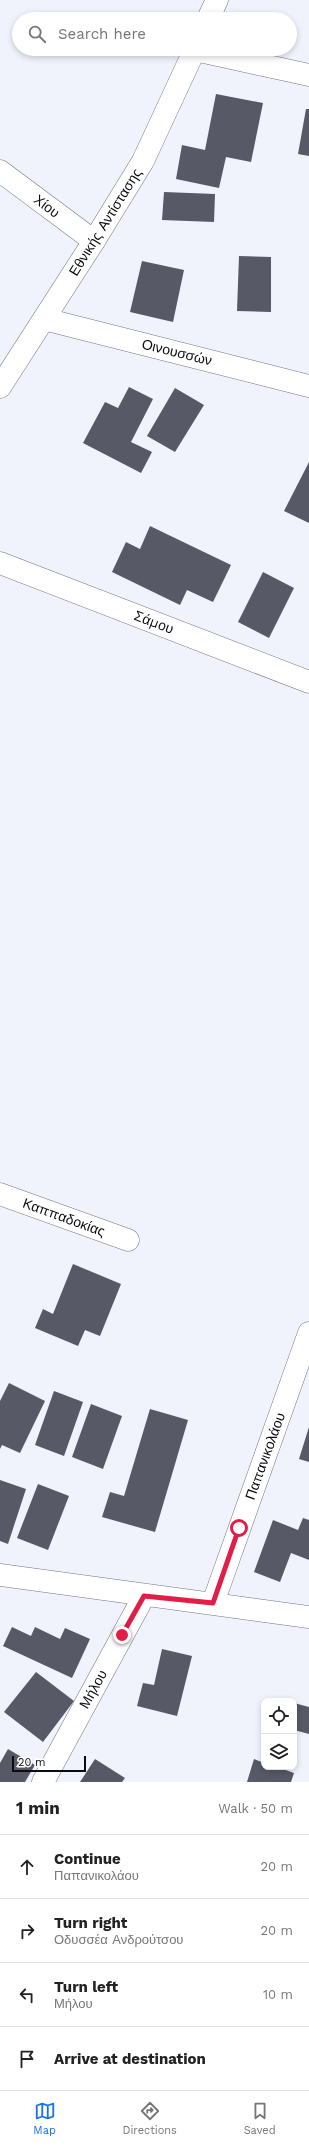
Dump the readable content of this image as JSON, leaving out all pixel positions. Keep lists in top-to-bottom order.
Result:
{
  "streets": {
    "street": [
      "Χίου",
      "Εθνικής Αντίστασης",
      "Οινουσσών",
      "Σάμου",
      "Καππαδοκίας",
      "Παπανικολάου",
      "Μήλου"
    ]
  },
  "crossings": [
    ["Χίου", "Εθνικής Αντίστασης"],
    ["Εθνικής Αντίστασης", "Οινουσσών"]
  ],
  "scale_bar": "20 m",
  "page": {
    "search": "Search here",
    "scale": "20 m",
    "heading": ["1 min", "Walk · 50 m"],
    "list": [
      ["Continue", "Παπανικολάου", "20 m"],
      ["Turn right", "Οδυσσέα Ανδρούτσου", "20 m"],
      ["Turn left", "Μήλου", "10 m"],
      "Arrive at destination"
    ],
    "nav": ["Map", "Directions", "Saved"]
  }
}
